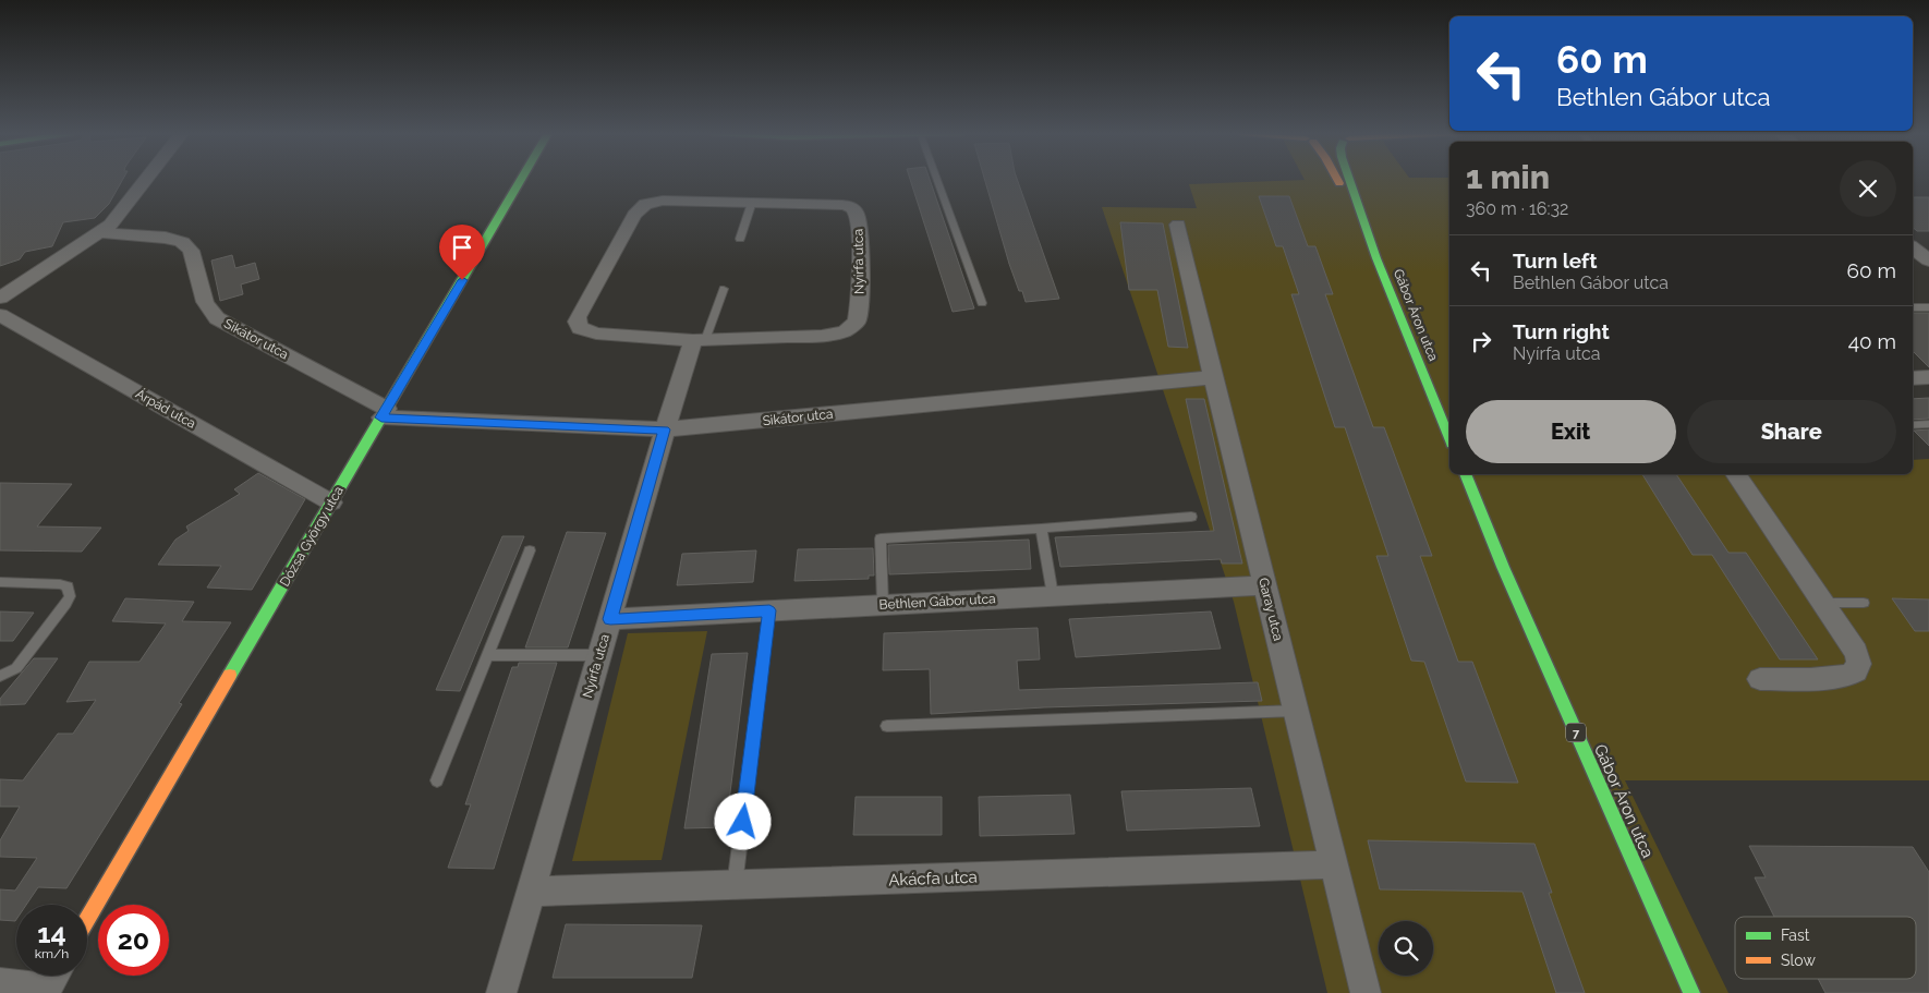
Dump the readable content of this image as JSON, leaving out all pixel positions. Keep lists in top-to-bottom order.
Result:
{
  "streets": {
    "street": [
      "Nyírfa utca",
      "Gábor Áron utca",
      "Sikátor utca",
      "Árpád utca",
      "Dózsa György utca",
      "Bethlen Gábor utca",
      "Garay utca",
      "7",
      "Akácfa utca"
    ]
  },
  "crossings": [
    ["Nyírfa utca", "Sikátor utca"],
    ["Nyírfa utca", "Bethlen Gábor utca"],
    ["Nyírfa utca", "Akácfa utca"],
    ["Sikátor utca", "Dózsa György utca"],
    ["Sikátor utca", "Garay utca"],
    ["Árpád utca", "Dózsa György utca"],
    ["Bethlen Gábor utca", "Garay utca"],
    ["Garay utca", "Akácfa utca"]
  ],
  "legend": ["Fast", "Slow"],
  "page": {
    "turn": ["60 m", "Bethlen Gábor utca"],
    "heading": ["1 min", "360 m · 16:32"],
    "list": [
      {
        "name": "Turn left",
        "note": "Bethlen Gábor utca",
        "value": "60 m"
      },
      {
        "name": "Turn right",
        "note": "Nyírfa utca",
        "value": "40 m"
      }
    ],
    "buttons": ["Exit", "Share"],
    "speed": "14 km/h",
    "limit": "20"
  }
}
